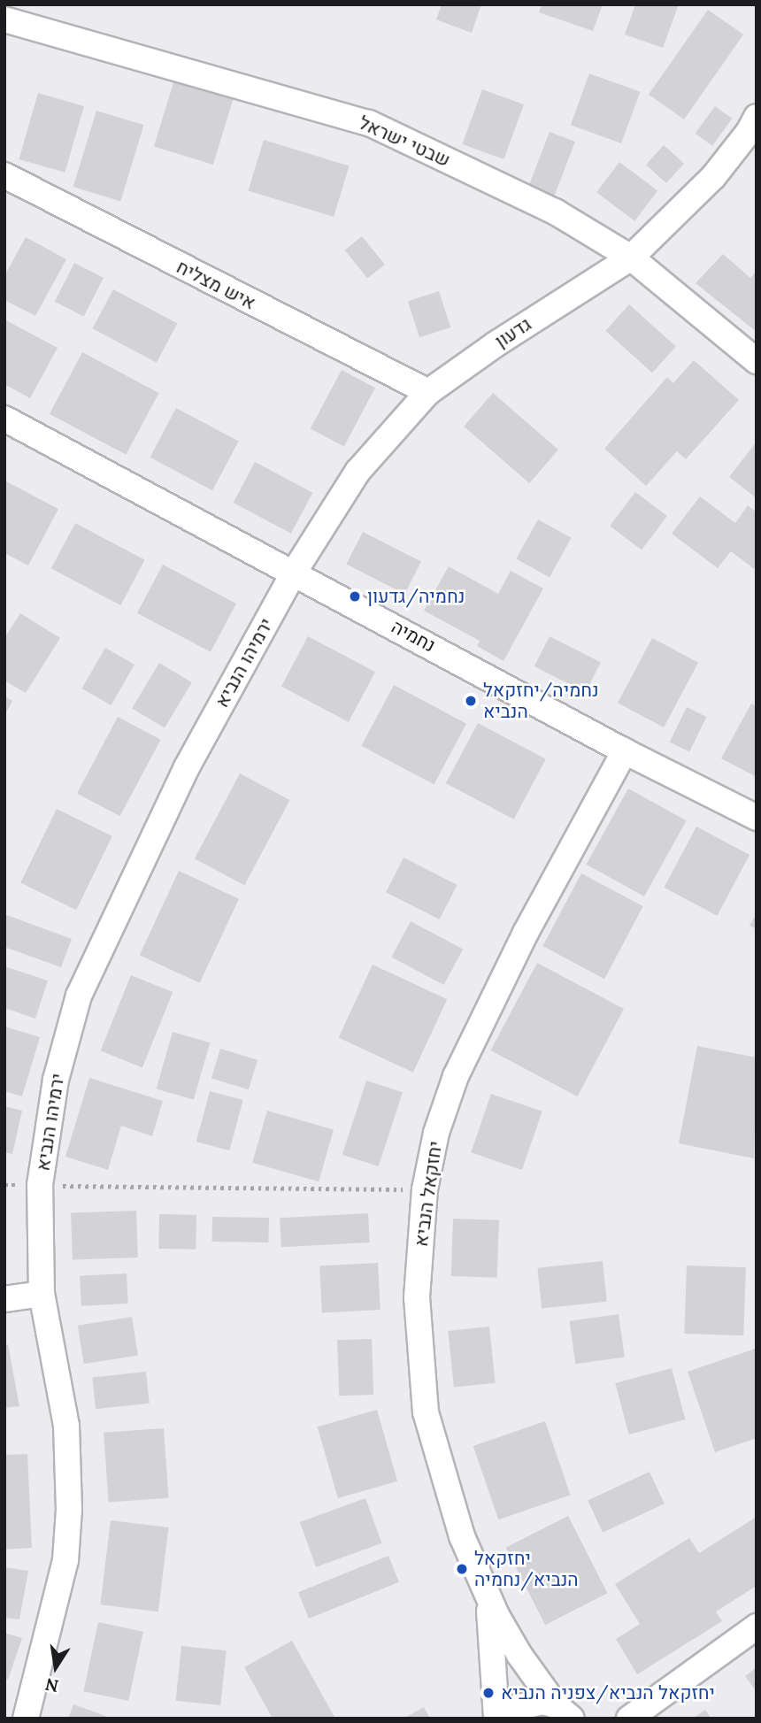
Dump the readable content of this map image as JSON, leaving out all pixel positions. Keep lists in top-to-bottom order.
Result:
{
  "streets": {
    "street": [
      "שבטי ישראל",
      "איש מצליח",
      "גדעון",
      "נחמיה",
      "ירמיהו הנביא",
      "יחזקאל הנביא"
    ]
  },
  "crossings": [
    ["שבטי ישראל", "גדעון"],
    ["איש מצליח", "גדעון"],
    ["גדעון", "נחמיה"],
    ["גדעון", "ירמיהו הנביא"],
    ["נחמיה", "ירמיהו הנביא"],
    ["נחמיה", "יחזקאל הנביא"]
  ],
  "places": [
    "נחמיה/גדעון",
    "נחמיה/יחזקאל הנביא",
    "יחזקאל הנביא/נחמיה",
    "יחזקאל הנביא/צפניה הנביא"
  ],
  "north": "bottom"
}
